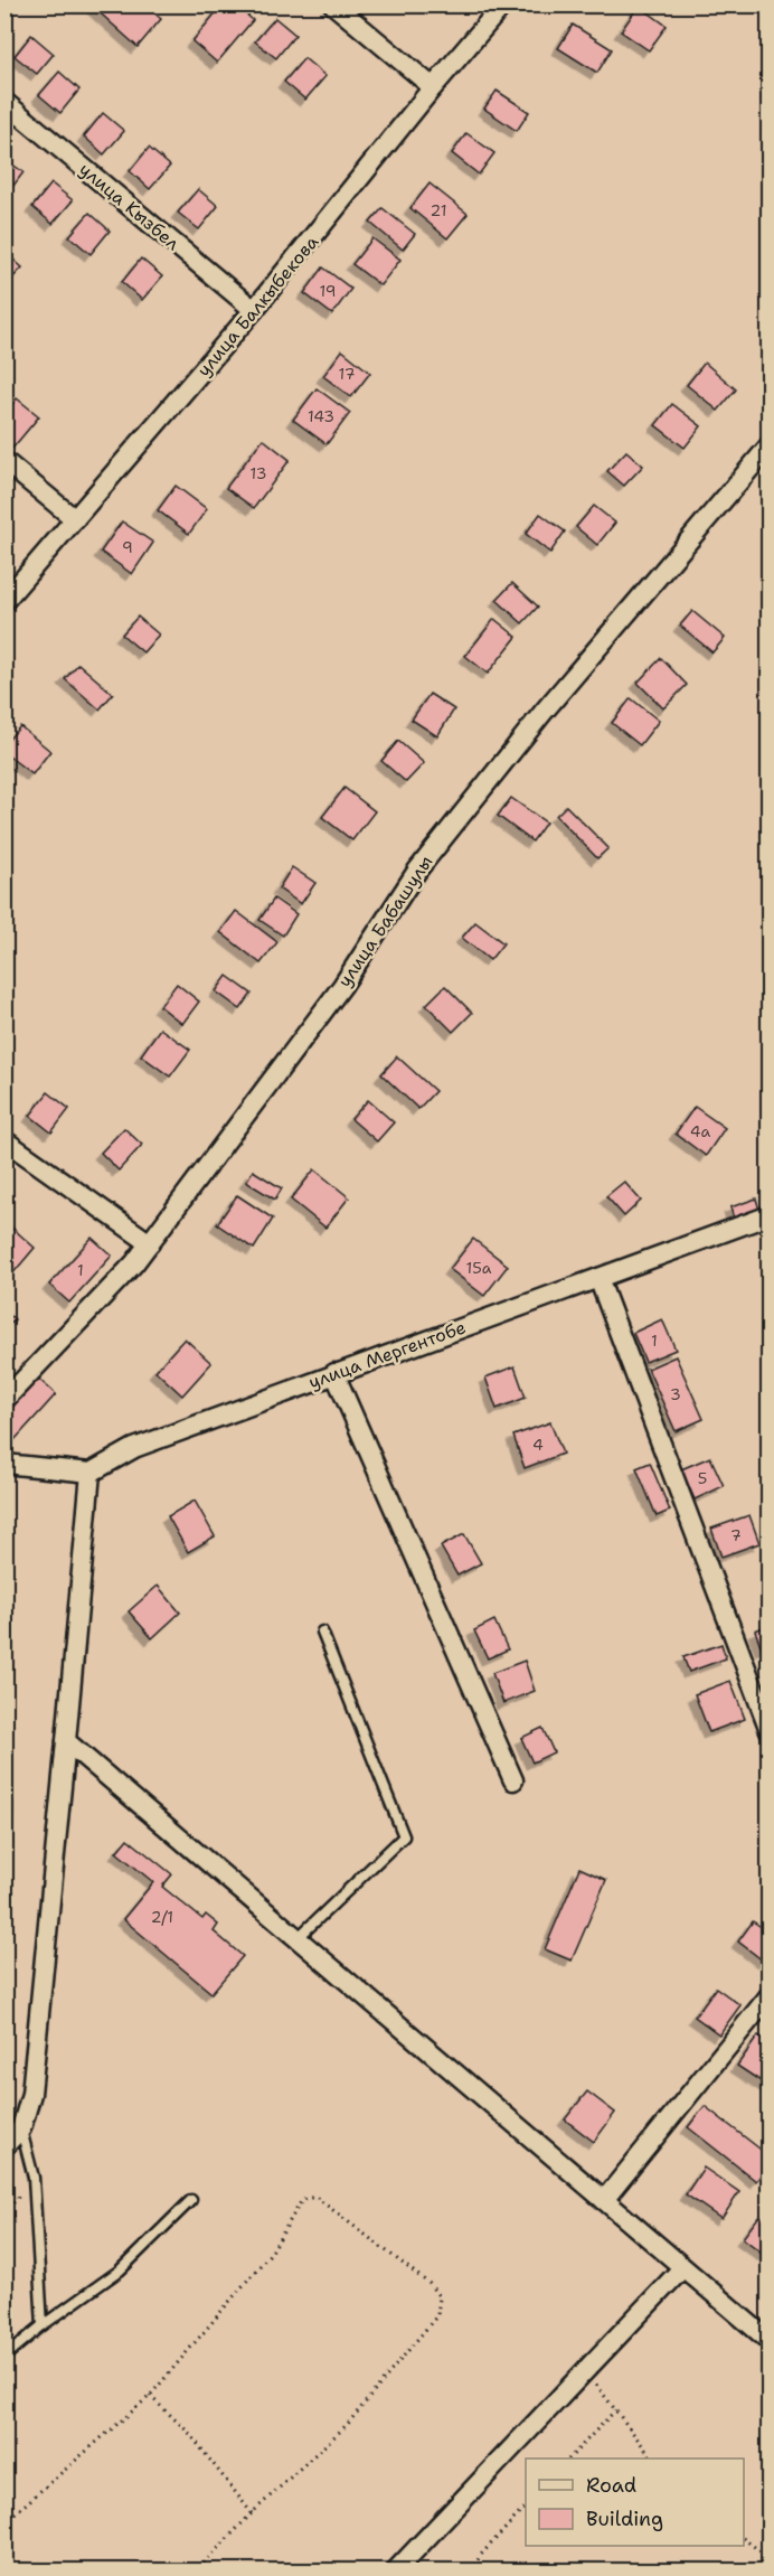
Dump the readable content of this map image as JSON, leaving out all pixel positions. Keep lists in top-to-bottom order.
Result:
{
  "streets": {
    "street": [
      "улица Кызбел",
      "улица Балкыбекова",
      "улица Бабашулы",
      "улица Мергентобе"
    ]
  },
  "crossings": [
    ["улица Кызбел", "улица Балкыбекова"]
  ],
  "house_numbers": [
    "21",
    "19",
    "17",
    "143",
    "13",
    "9",
    "4а",
    "15а",
    "1",
    "1",
    "3",
    "4",
    "5",
    "7",
    "2/1"
  ],
  "legend": ["Road", "Building"]
}
